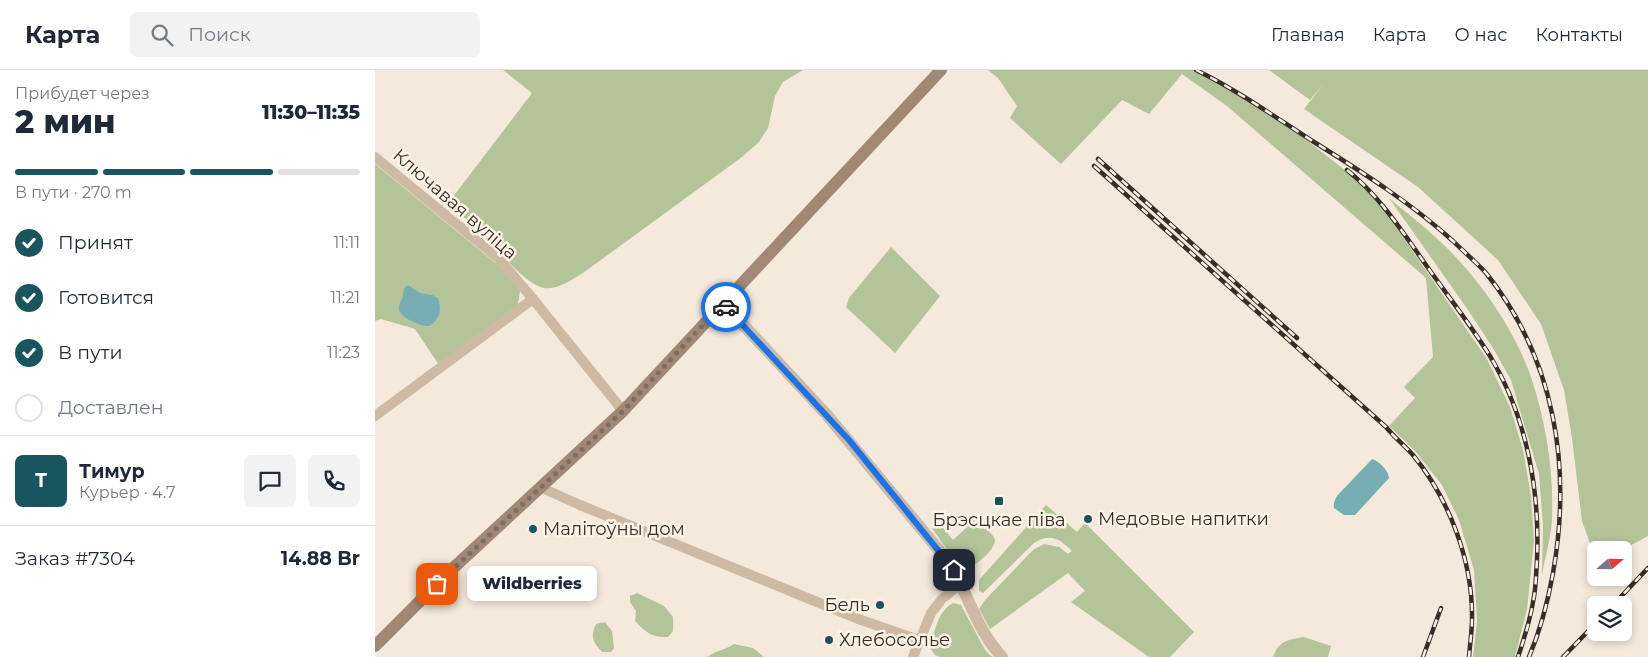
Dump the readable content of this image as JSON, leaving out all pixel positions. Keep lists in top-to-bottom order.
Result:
{
  "streets": {
    "street": ["Ключавая вуліца"]
  },
  "places": {
    "transit": ["Брэсцкае піва"],
    "other": [
      "Медовые напитки",
      "Малітоўны дом",
      "Wildberries",
      "Бель",
      "Хлебосолье"
    ]
  },
  "north": "right",
  "page": {
    "header": "Карта",
    "search": "Поиск",
    "nav": [
      "Главная",
      "Карта",
      "О нас",
      "Контакты"
    ],
    "heading": ["2 мин", "Прибудет через", "11:30–11:35"],
    "panel": [
      "Тимур",
      "Курьер · 4.7",
      "Заказ #7304",
      "14.88 Br"
    ],
    "bar": "В пути · 270 m",
    "list": [
      ["Принят", "11:11"],
      ["Готовится", "11:21"],
      ["В пути", "11:23"],
      "Доставлен"
    ],
    "round": "Т",
    "bubble": "Wildberries"
  }
}
